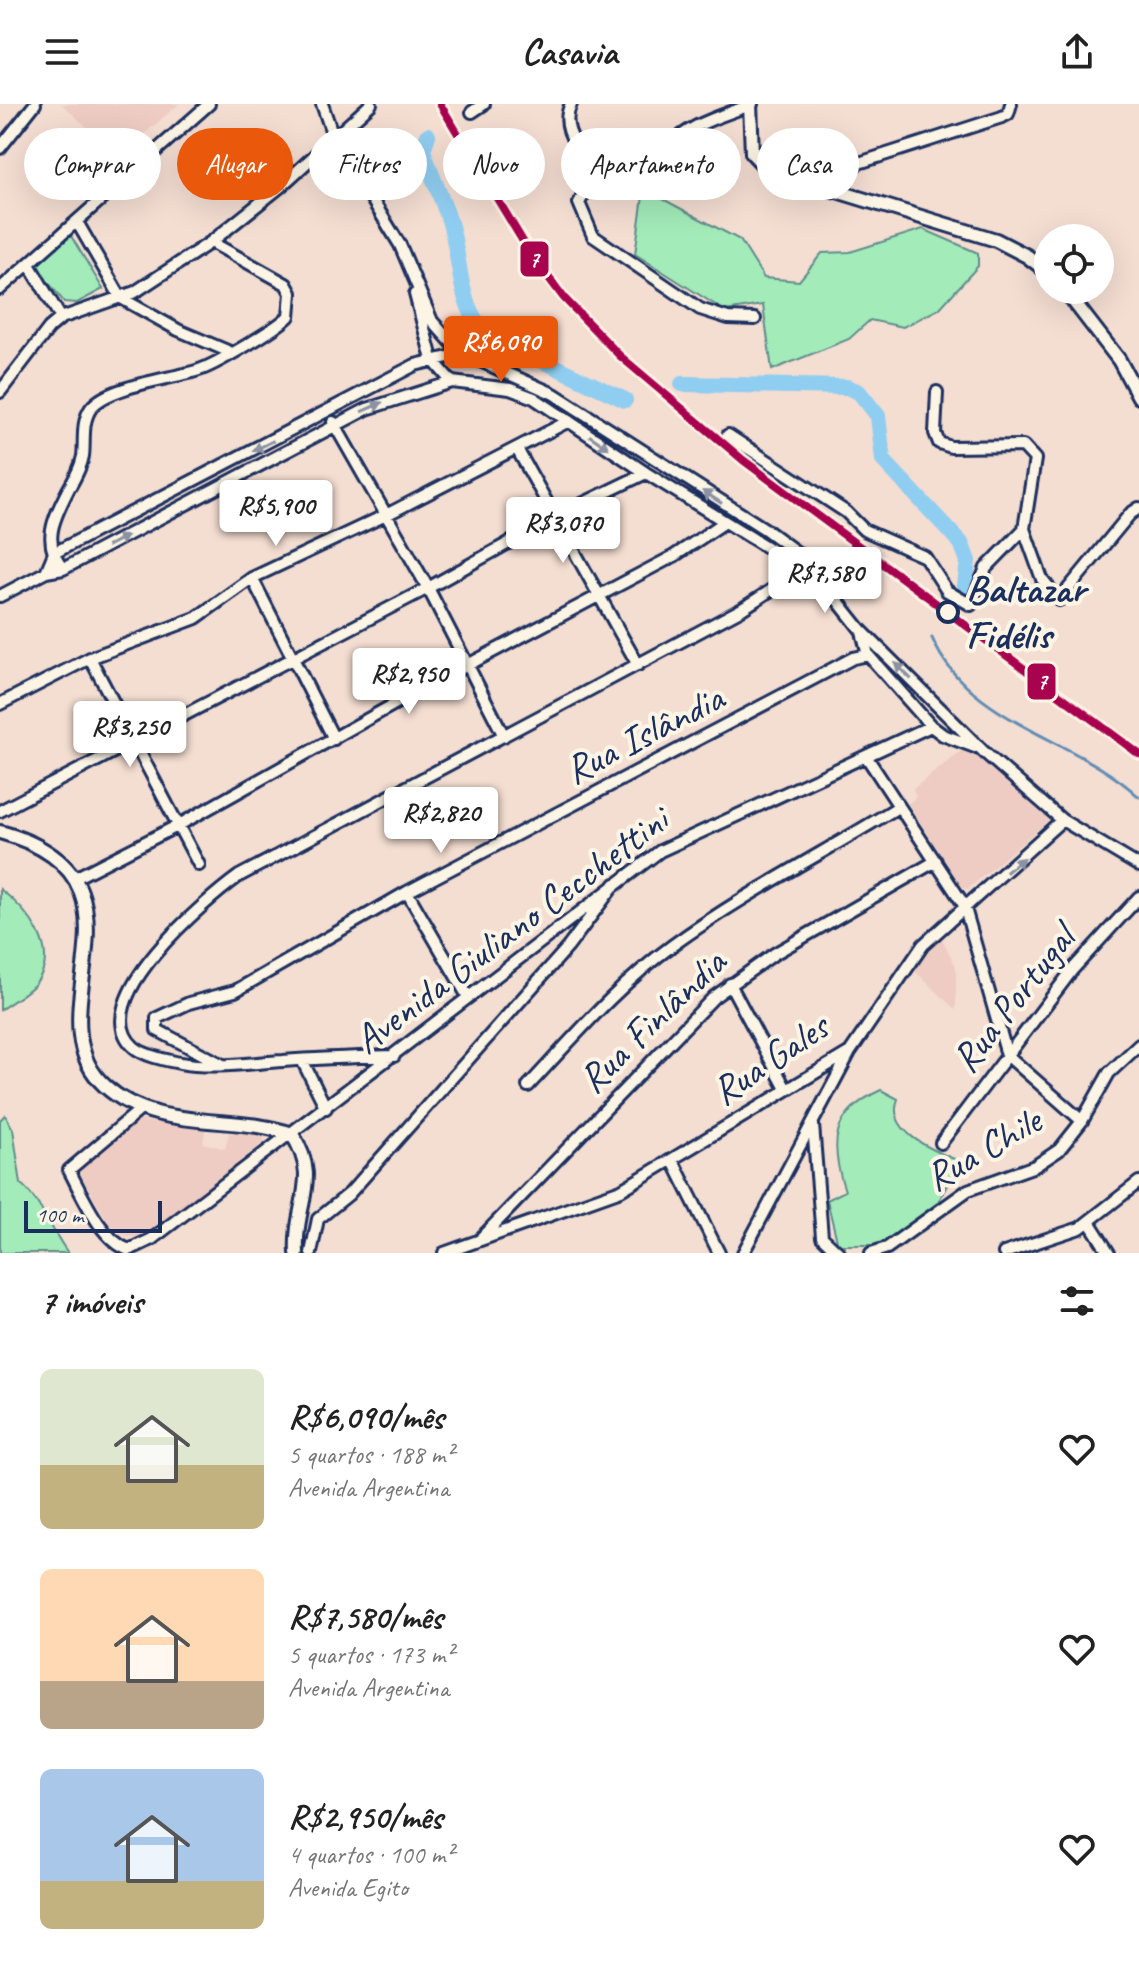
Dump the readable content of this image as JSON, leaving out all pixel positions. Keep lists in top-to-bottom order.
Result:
{
  "streets": {
    "street": [
      "Rua Islândia",
      "Avenida Giuliano Cecchettini",
      "Rua Portugal",
      "Rua Finlândia",
      "Rua Gales",
      "Rua Chile"
    ]
  },
  "crossings": [
    ["Rua Finlândia", "Rua Gales"]
  ],
  "places": ["Baltazar Fidélis"],
  "lines": ["rail line 7"],
  "scale_bar": "100 m",
  "page": {
    "header": "Casavia",
    "chip": [
      "Comprar",
      "Alugar",
      "Filtros",
      "Novo",
      "Apartamento",
      "Casa"
    ],
    "price": [
      "R$6,090",
      "R$5,900",
      "R$3,070",
      "R$7,580",
      "R$2,950",
      "R$3,250",
      "R$2,820"
    ],
    "scale": "100 m",
    "heading": "7 imóveis",
    "list": [
      {
        "name": "R$6,090/mês",
        "note": "5 quartos · 188 m² · Avenida Argentina"
      },
      {
        "name": "R$7,580/mês",
        "note": "5 quartos · 173 m² · Avenida Argentina"
      },
      {
        "name": "R$2,950/mês",
        "note": "4 quartos · 100 m² · Avenida Egito"
      }
    ]
  }
}
